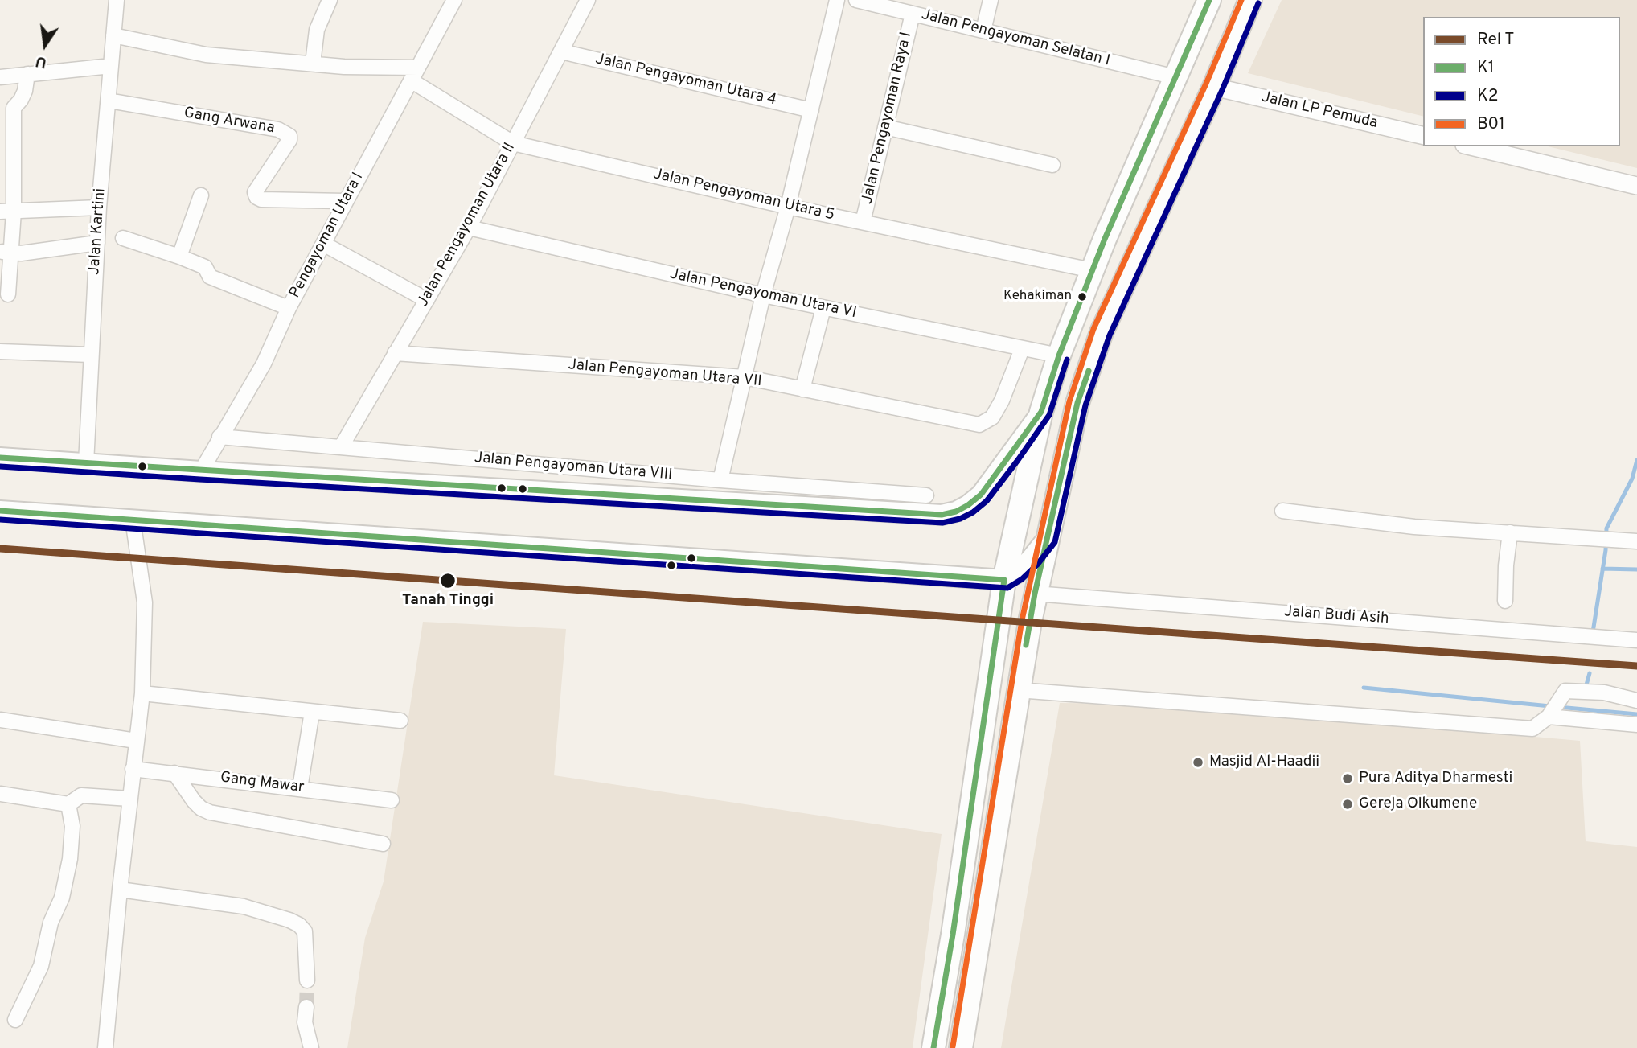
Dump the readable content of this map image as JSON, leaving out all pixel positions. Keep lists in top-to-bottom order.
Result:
{
  "streets": {
    "street": [
      "Jalan Pengayoman Selatan I",
      "Jalan Pengayoman Utara 4",
      "Jalan LP Pemuda",
      "Jalan Pengayoman Raya I",
      "Gang Arwana",
      "Jalan Pengayoman Utara 5",
      "Jalan Pengayoman Utara II",
      "Jalan Kartini",
      "Pengayoman Utara I",
      "Jalan Pengayoman Utara VI",
      "Jalan Pengayoman Utara VII",
      "Jalan Pengayoman Utara VIII",
      "Jalan Budi Asih",
      "Gang Mawar"
    ]
  },
  "crossings": [
    ["Jalan Pengayoman Selatan I", "Jalan Pengayoman Raya I"],
    ["Jalan Pengayoman Utara 4", "Jalan Pengayoman Utara II"],
    ["Jalan Pengayoman Raya I", "Jalan Pengayoman Utara 5"],
    ["Gang Arwana", "Jalan Kartini"],
    ["Gang Arwana", "Pengayoman Utara I"],
    ["Jalan Pengayoman Utara 5", "Jalan Pengayoman Utara II"],
    ["Jalan Pengayoman Utara 5", "Pengayoman Utara I"],
    ["Jalan Pengayoman Utara II", "Jalan Pengayoman Utara VI"],
    ["Jalan Pengayoman Utara II", "Jalan Pengayoman Utara VII"],
    ["Jalan Pengayoman Utara II", "Jalan Pengayoman Utara VIII"],
    ["Pengayoman Utara I", "Jalan Pengayoman Utara VIII"],
    ["Jalan Pengayoman Utara VI", "Jalan Pengayoman Utara VII"]
  ],
  "places": [
    "Kehakiman",
    "Tanah Tinggi",
    "Masjid Al-Haadii",
    "Pura Aditya Dharmesti",
    "Gereja Oikumene"
  ],
  "lines": [
    "transit line K1",
    "transit line B01",
    "transit line K2",
    "rail line T"
  ],
  "legend": [
    "Rel T",
    "K1",
    "K2",
    "B01"
  ],
  "north": "bottom"
}
